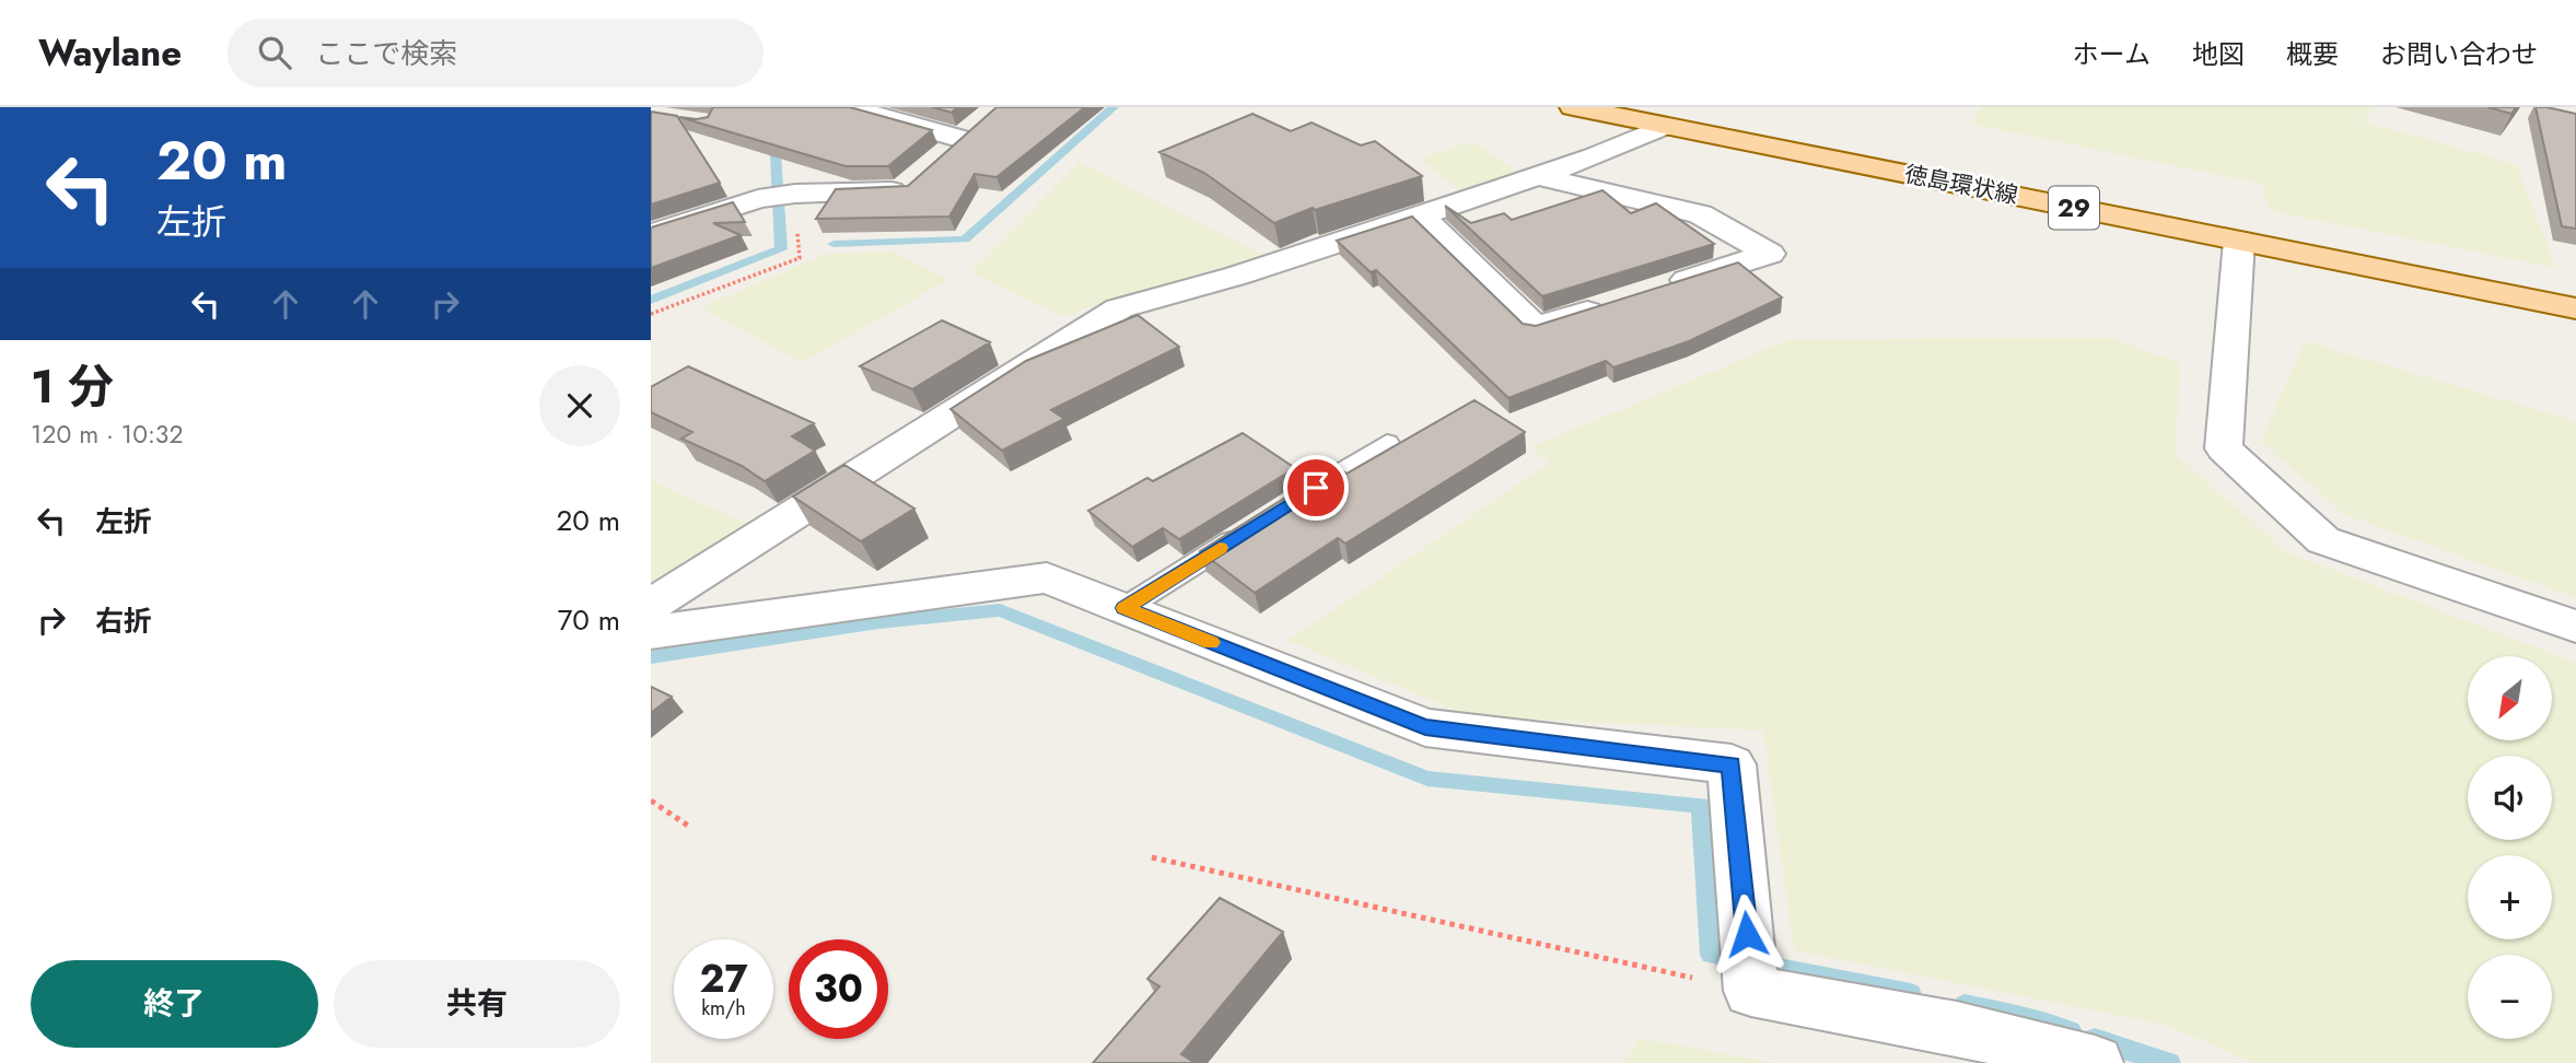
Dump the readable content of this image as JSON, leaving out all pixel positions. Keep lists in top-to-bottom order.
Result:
{
  "streets": {
    "main road": ["徳島環状線", "29"]
  },
  "north": "bottom left",
  "page": {
    "header": "Waylane",
    "search": "ここで検索",
    "nav": [
      "ホーム",
      "地図",
      "概要",
      "お問い合わせ"
    ],
    "turn": ["20 m", "左折"],
    "heading": ["1 分", "120 m · 10:32"],
    "list": [
      {
        "name": "左折",
        "value": "20 m"
      },
      {
        "name": "右折",
        "value": "70 m"
      }
    ],
    "map_buttons": ["+", "−"],
    "speed": "27 km/h",
    "limit": "30",
    "buttons": ["終了", "共有"]
  }
}
